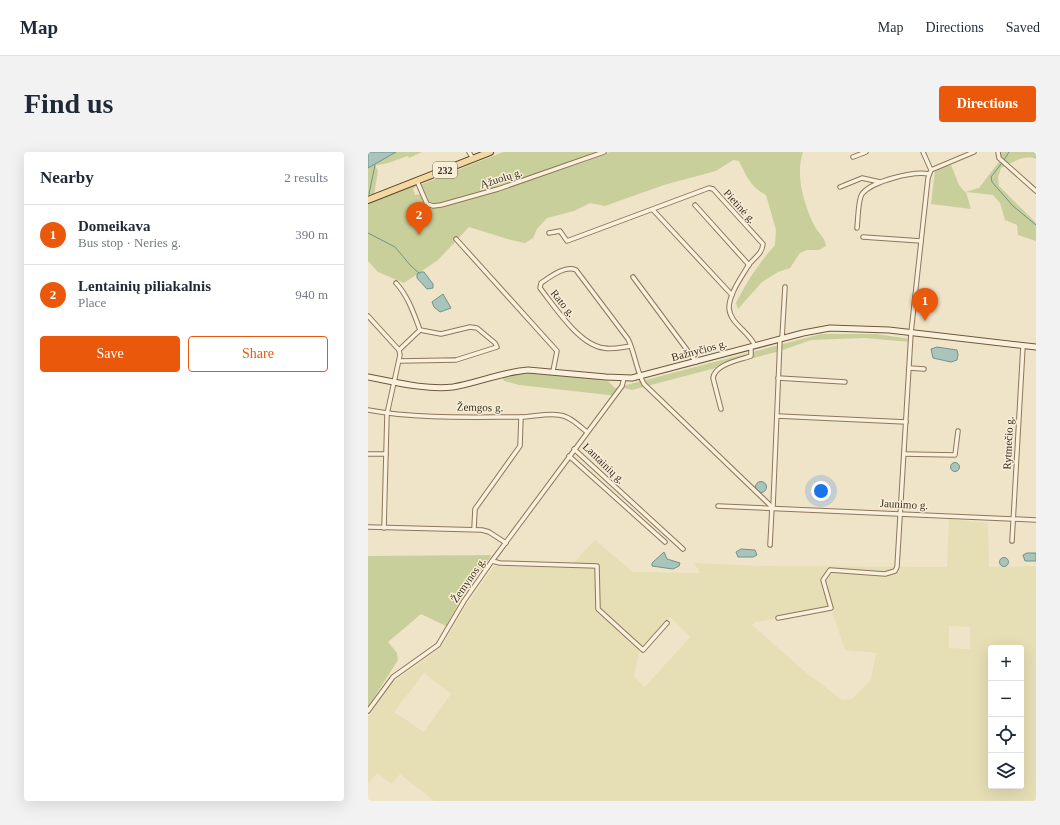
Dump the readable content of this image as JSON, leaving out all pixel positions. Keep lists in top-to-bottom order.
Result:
{
  "streets": {
    "main road": ["232", "Bažnyčios g."],
    "street": [
      "Ąžuolų g.",
      "Pietinė g.",
      "Rato g.",
      "Žemgos g.",
      "Rytmečio g.",
      "Lantainių g.",
      "Jaunimo g.",
      "Žemynos g."
    ]
  },
  "crossings": [
    ["232", "Ąžuolų g."],
    ["Pietinė g.", "Bažnyčios g."],
    ["Rato g.", "Bažnyčios g."],
    ["Bažnyčios g.", "Rytmečio g."],
    ["Bažnyčios g.", "Lantainių g."],
    ["Žemgos g.", "Lantainių g."],
    ["Rytmečio g.", "Jaunimo g."],
    ["Lantainių g.", "Žemynos g."]
  ],
  "page": {
    "header": "Map",
    "nav": ["Map", "Directions", "Saved"],
    "buttons": [
      "Directions",
      ["Save", "Share"]
    ],
    "title": "Find us",
    "heading": ["Nearby", "2 results"],
    "pins": ["2", "1"],
    "list": [
      {
        "mark": "1",
        "name": "Domeikava",
        "note": "Bus stop · Neries g.",
        "value": "390 m"
      },
      {
        "mark": "2",
        "name": "Lentainių piliakalnis",
        "note": "Place",
        "value": "940 m"
      }
    ],
    "map_buttons": ["+", "−"]
  }
}
